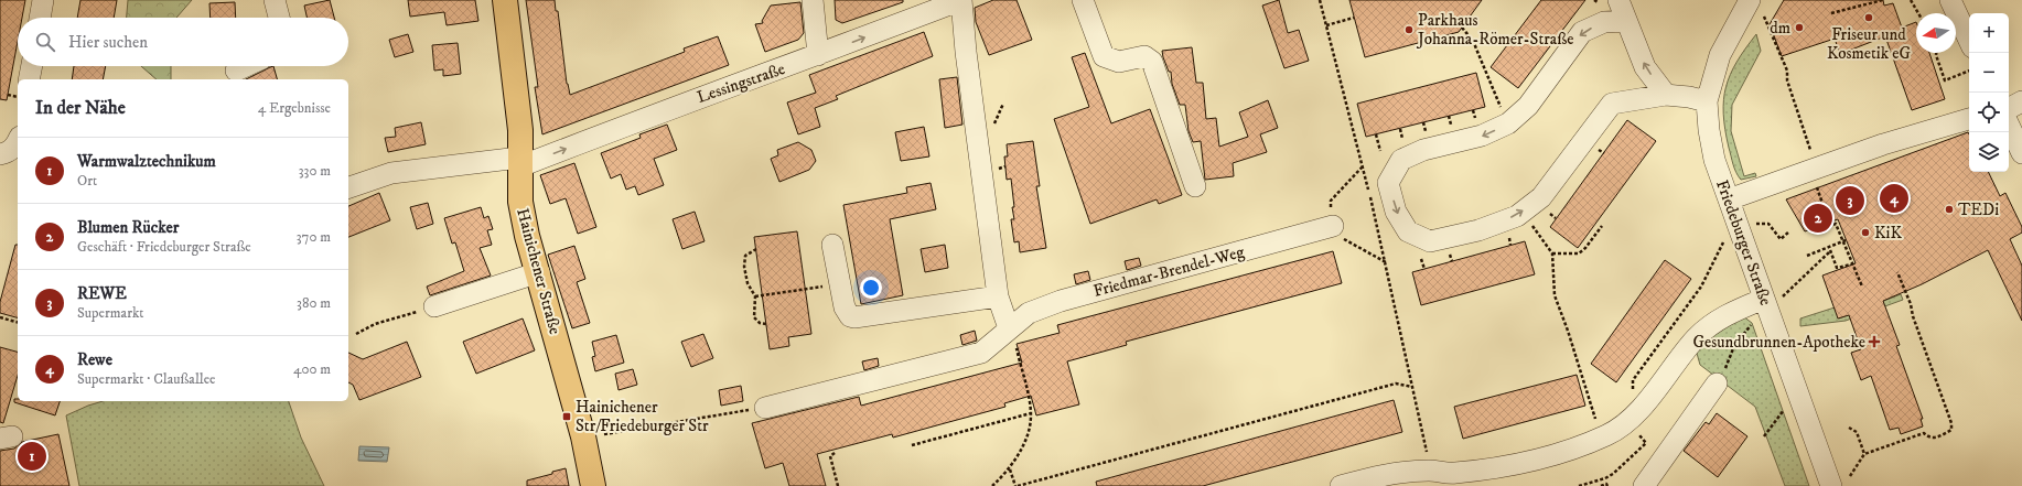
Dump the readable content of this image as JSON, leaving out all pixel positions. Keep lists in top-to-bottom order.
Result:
{
  "streets": {
    "main road": ["Hainichener Straße"],
    "street": ["Lessingstraße", "Friedeburger Straße", "Friedmar-Brendel-Weg"]
  },
  "crossings": [
    ["Lessingstraße", "Hainichener Straße"]
  ],
  "one_way": ["Lessingstraße"],
  "places": {
    "other": [
      "Friseur und Kosmetik eG",
      "dm",
      "Parkhaus Johanna-Römer-Straße",
      "TEDi",
      "KiK"
    ],
    "health": ["Gesundbrunnen-Apotheke"],
    "transit": ["Hainichener Str/Friedeburger Str"]
  },
  "north": "left",
  "page": {
    "map_buttons": ["+", "−"],
    "search": "Hier suchen",
    "heading": ["In der Nähe", "4 Ergebnisse"],
    "list": [
      {
        "mark": "1",
        "name": "Warmwalztechnikum",
        "note": "Ort",
        "value": "330 m"
      },
      {
        "mark": "2",
        "name": "Blumen Rücker",
        "note": "Geschäft · Friedeburger Straße",
        "value": "370 m"
      },
      {
        "mark": "3",
        "name": "REWE",
        "note": "Supermarkt",
        "value": "380 m"
      },
      {
        "mark": "4",
        "name": "Rewe",
        "note": "Supermarkt · Claußallee",
        "value": "400 m"
      }
    ],
    "pins": [
      "4",
      "3",
      "2",
      "1"
    ]
  }
}
